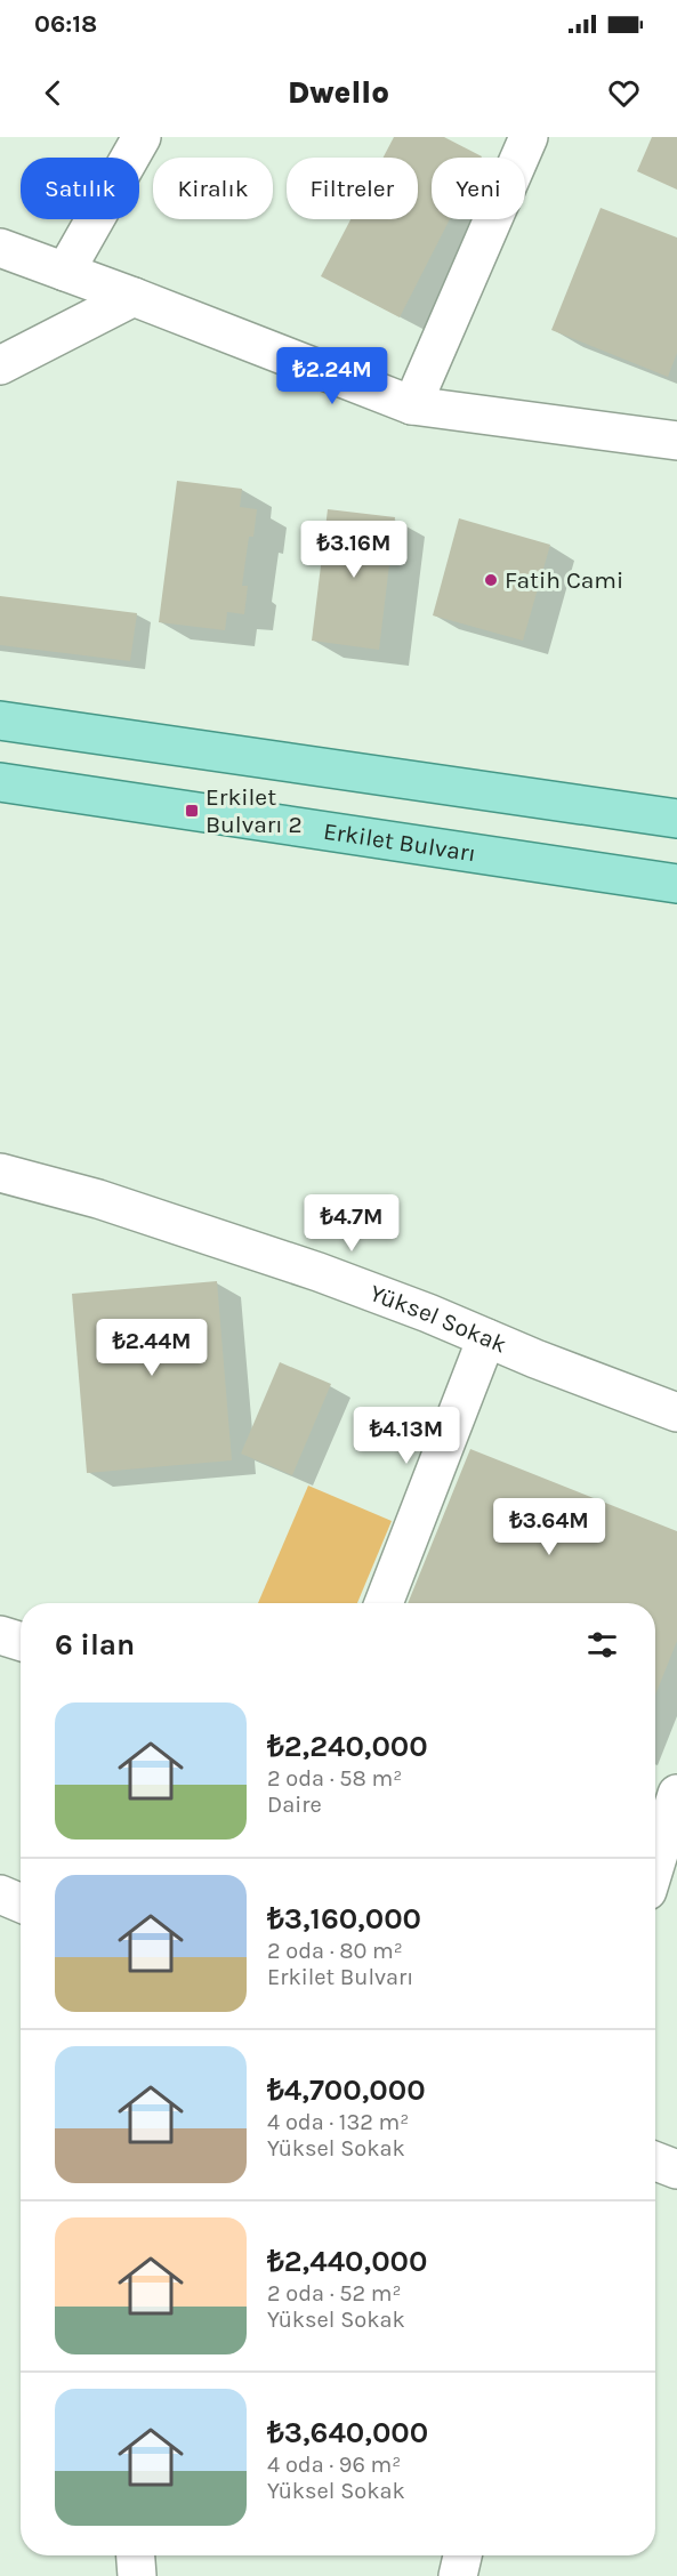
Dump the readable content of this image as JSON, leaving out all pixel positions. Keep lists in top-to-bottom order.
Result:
{
  "streets": {
    "main road": ["Erkilet Bulvarı"],
    "street": ["Yüksel Sokak"]
  },
  "places": {
    "other": ["Fatih Cami"],
    "transit": ["Erkilet Bulvarı 2"]
  },
  "page": {
    "status": "06:18",
    "header": "Dwello",
    "chip": [
      "Satılık",
      "Kiralık",
      "Filtreler",
      "Yeni"
    ],
    "price": [
      "₺2.24M",
      "₺3.16M",
      "₺4.7M",
      "₺2.44M",
      "₺4.13M",
      "₺3.64M"
    ],
    "heading": "6 ilan",
    "list": [
      {
        "name": "₺2,240,000",
        "note": "2 oda · 58 m² · Daire"
      },
      {
        "name": "₺3,160,000",
        "note": "2 oda · 80 m² · Erkilet Bulvarı"
      },
      {
        "name": "₺4,700,000",
        "note": "4 oda · 132 m² · Yüksel Sokak"
      },
      {
        "name": "₺2,440,000",
        "note": "2 oda · 52 m² · Yüksel Sokak"
      },
      {
        "name": "₺3,640,000",
        "note": "4 oda · 96 m² · Yüksel Sokak"
      }
    ]
  }
}
